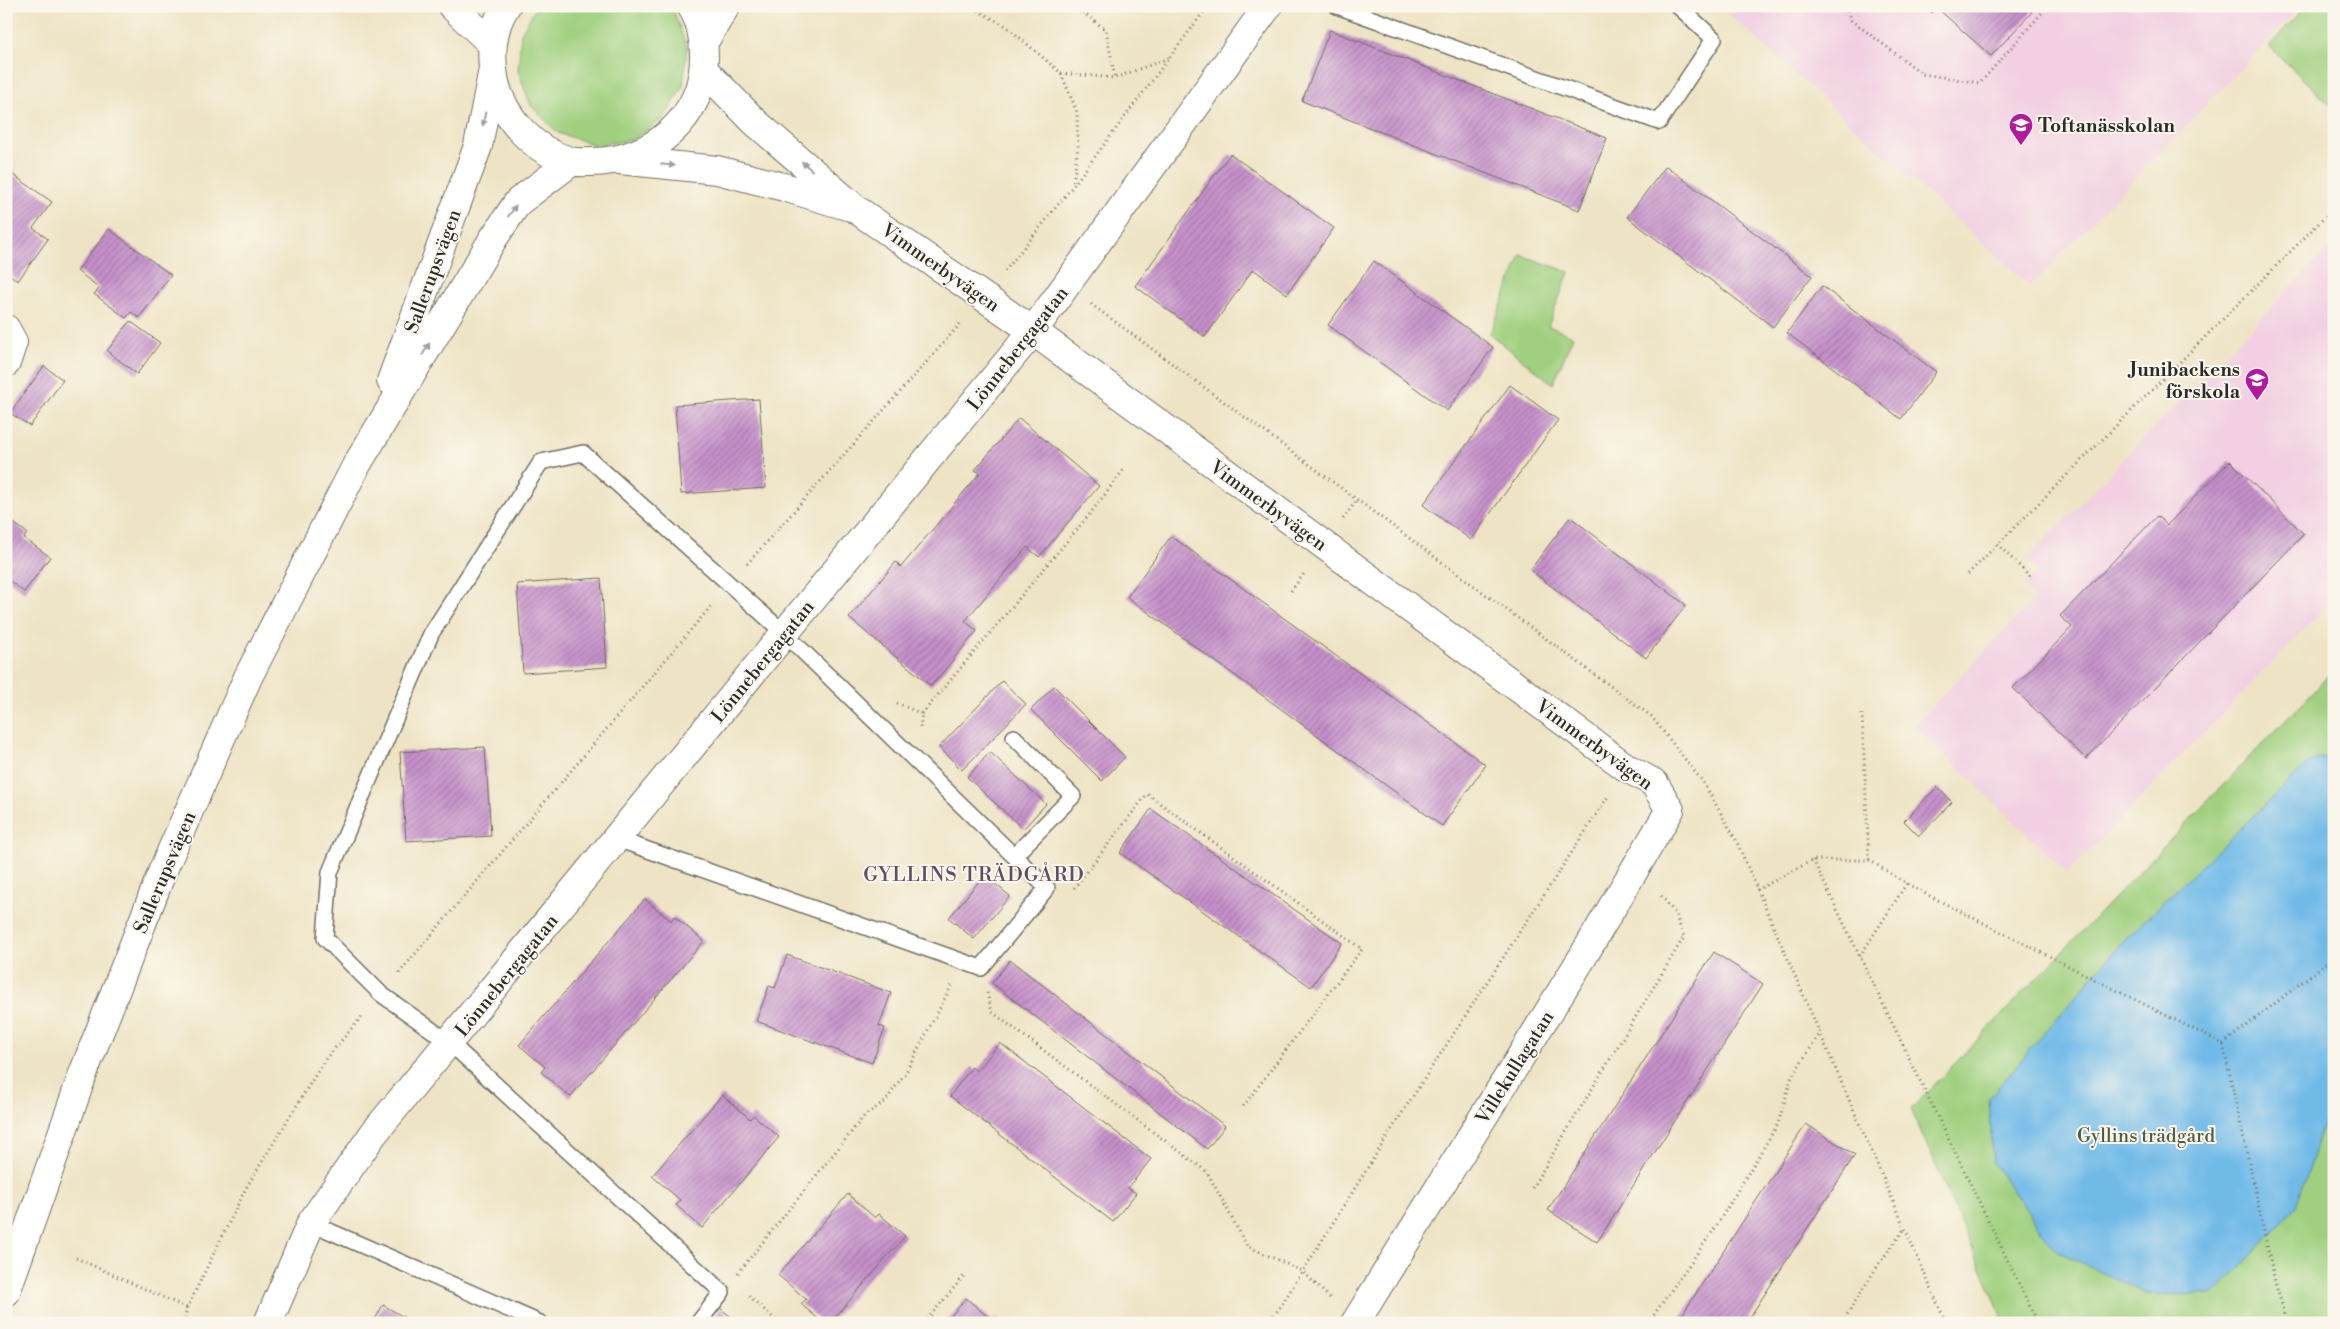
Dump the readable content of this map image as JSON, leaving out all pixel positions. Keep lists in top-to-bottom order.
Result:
{
  "streets": {
    "street": [
      "Vimmerbyvägen",
      "Sallerupsvägen",
      "Lönnebergagatan",
      "Villekullagatan"
    ]
  },
  "crossings": [
    ["Vimmerbyvägen", "Sallerupsvägen"],
    ["Vimmerbyvägen", "Lönnebergagatan"],
    ["Vimmerbyvägen", "Villekullagatan"]
  ],
  "districts": ["GYLLINS TRÄDGÅRD"],
  "parks": ["Gyllins trädgård"],
  "places": {
    "school or university": ["Toftanässkolan", "Junibackens förskola"]
  }
}
